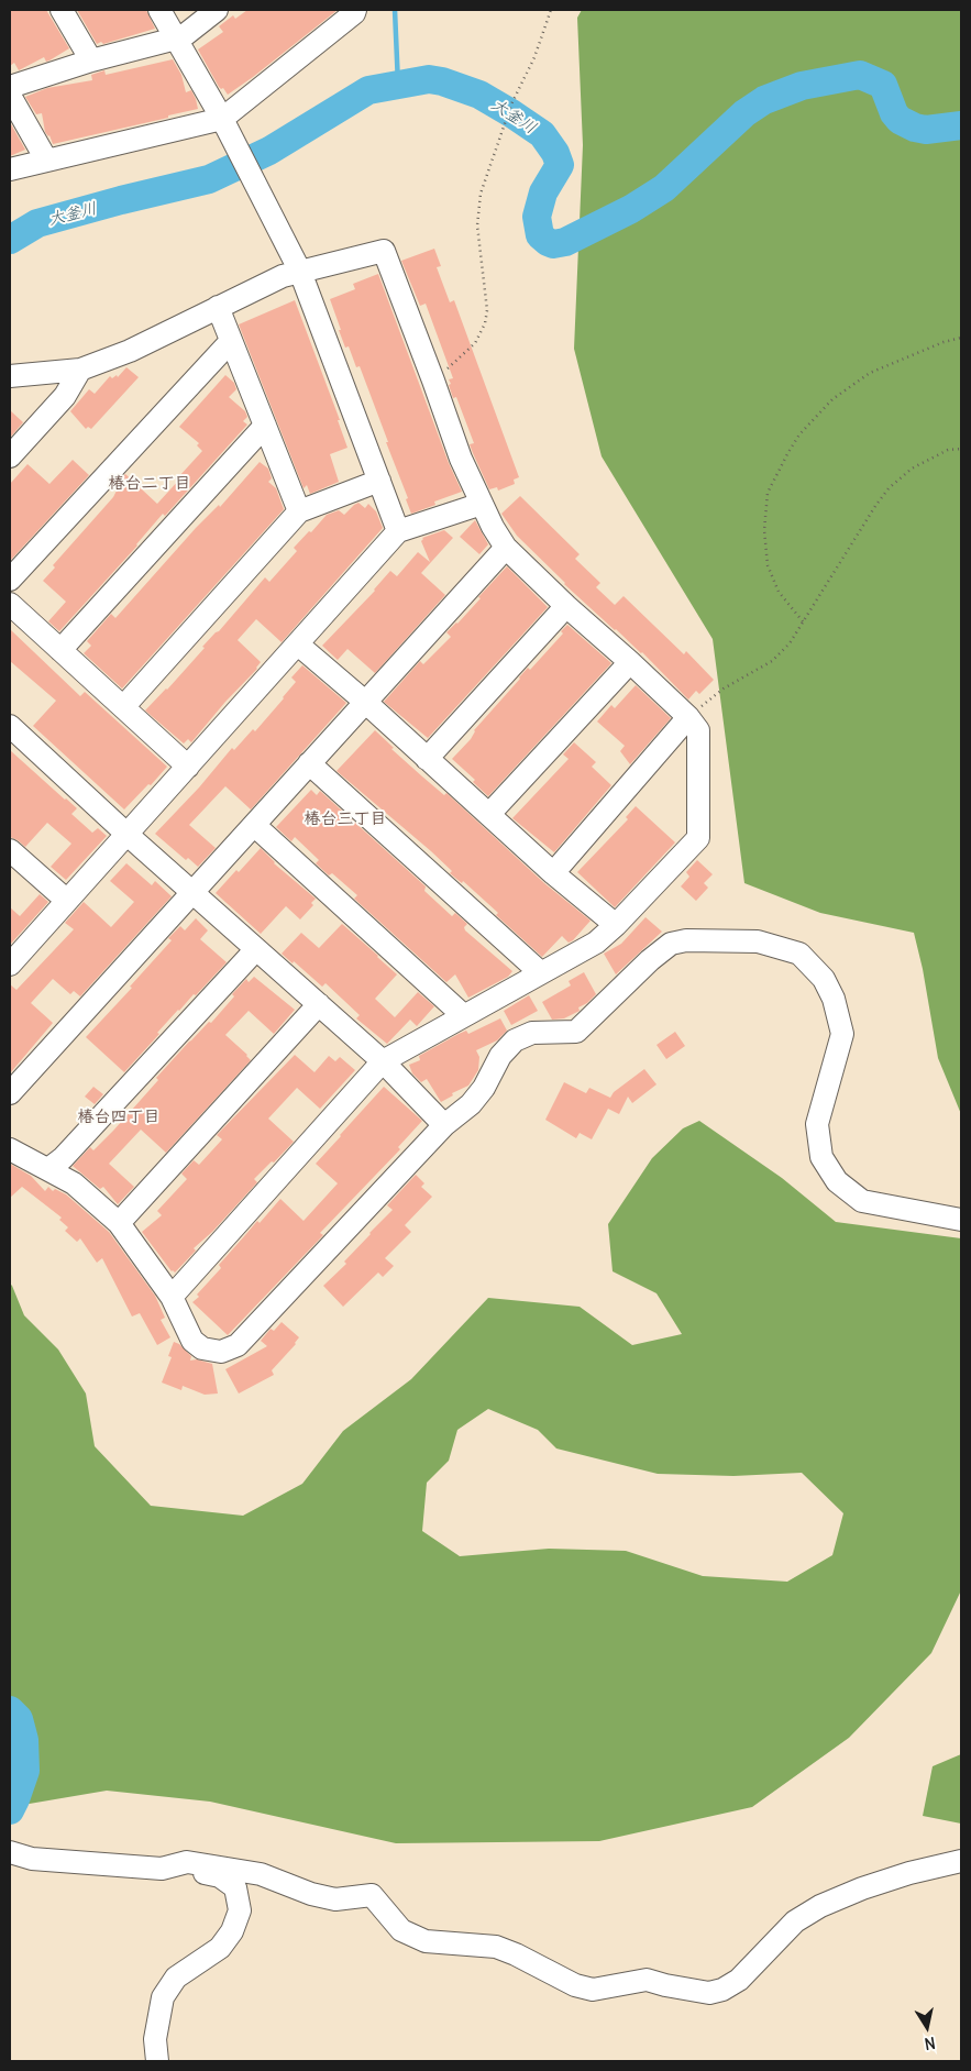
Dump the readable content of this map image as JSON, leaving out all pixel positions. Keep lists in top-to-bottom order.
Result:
{
  "districts": ["椿台二丁目", "椿台三丁目", "椿台四丁目"],
  "water": ["大釜川"],
  "north": "bottom"
}
